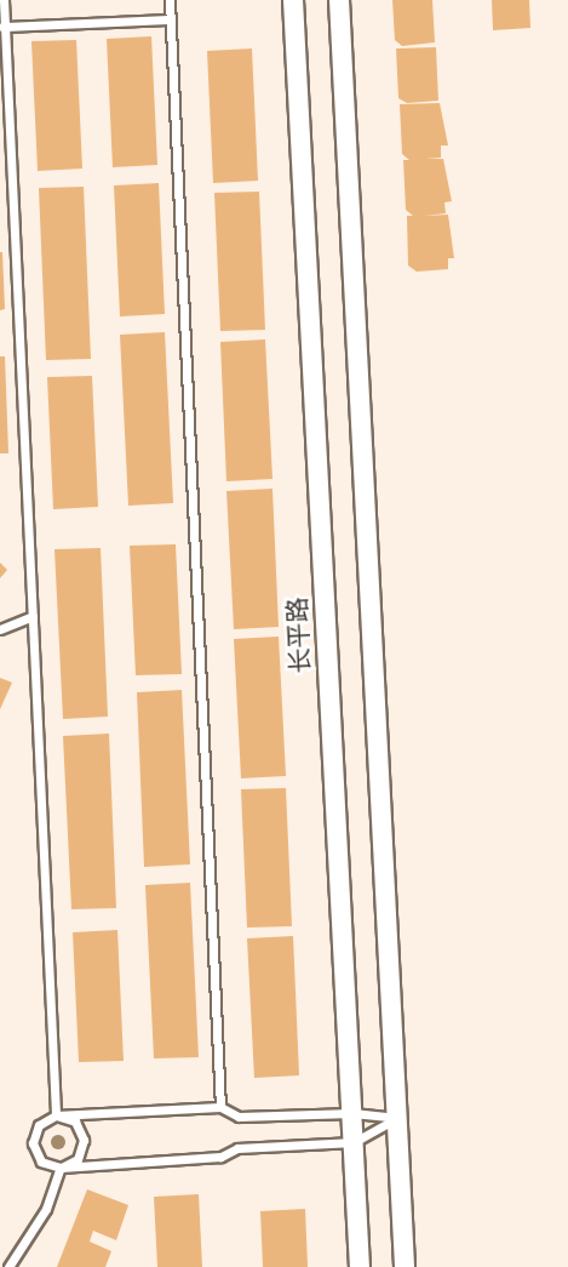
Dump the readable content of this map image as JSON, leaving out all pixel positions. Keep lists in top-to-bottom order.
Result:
{
  "streets": {
    "street": ["长平路"]
  }
}
